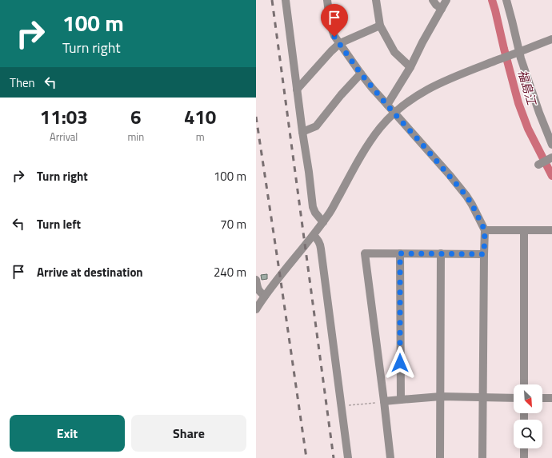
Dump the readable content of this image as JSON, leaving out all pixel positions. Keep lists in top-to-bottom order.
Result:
{
  "water": ["福島江"],
  "north": "bottom right",
  "page": {
    "turn": ["100 m", "Turn right"],
    "then": "Then",
    "eta": [
      "11:03",
      "Arrival",
      "6",
      "min",
      "410",
      "m"
    ],
    "list": [
      {
        "name": "Turn right",
        "value": "100 m"
      },
      {
        "name": "Turn left",
        "value": "70 m"
      },
      {
        "name": "Arrive at destination",
        "value": "240 m"
      }
    ],
    "buttons": ["Exit", "Share"]
  }
}
